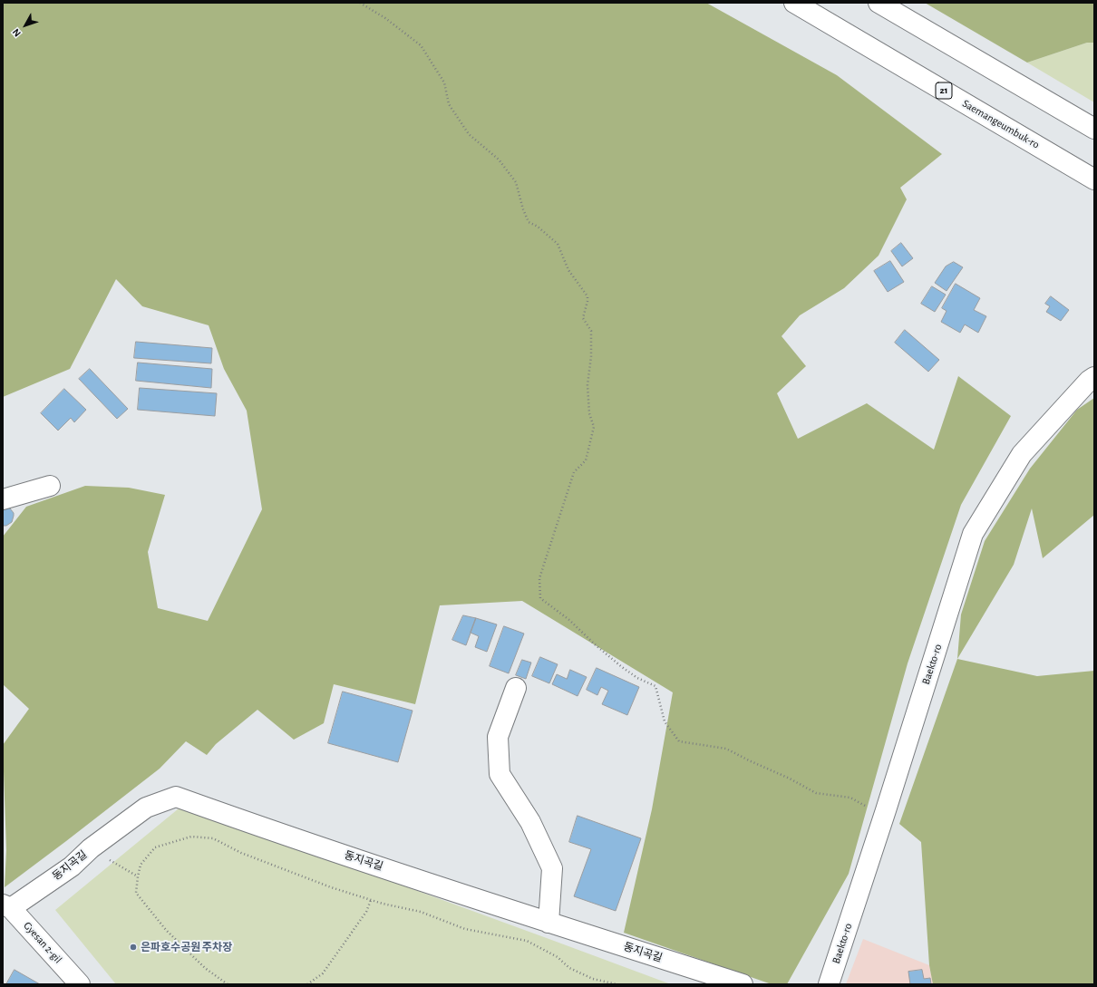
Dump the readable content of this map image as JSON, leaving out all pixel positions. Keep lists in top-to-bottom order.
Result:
{
  "streets": {
    "main road": [
      "21",
      "Saemangeumbuk-ro",
      "Baekto-ro",
      "동지곡길",
      "Gyesan 2-gil"
    ]
  },
  "crossings": [
    ["동지곡길", "Gyesan 2-gil"]
  ],
  "places": ["은파호수공원 주차장"],
  "north": "bottom left"
}
